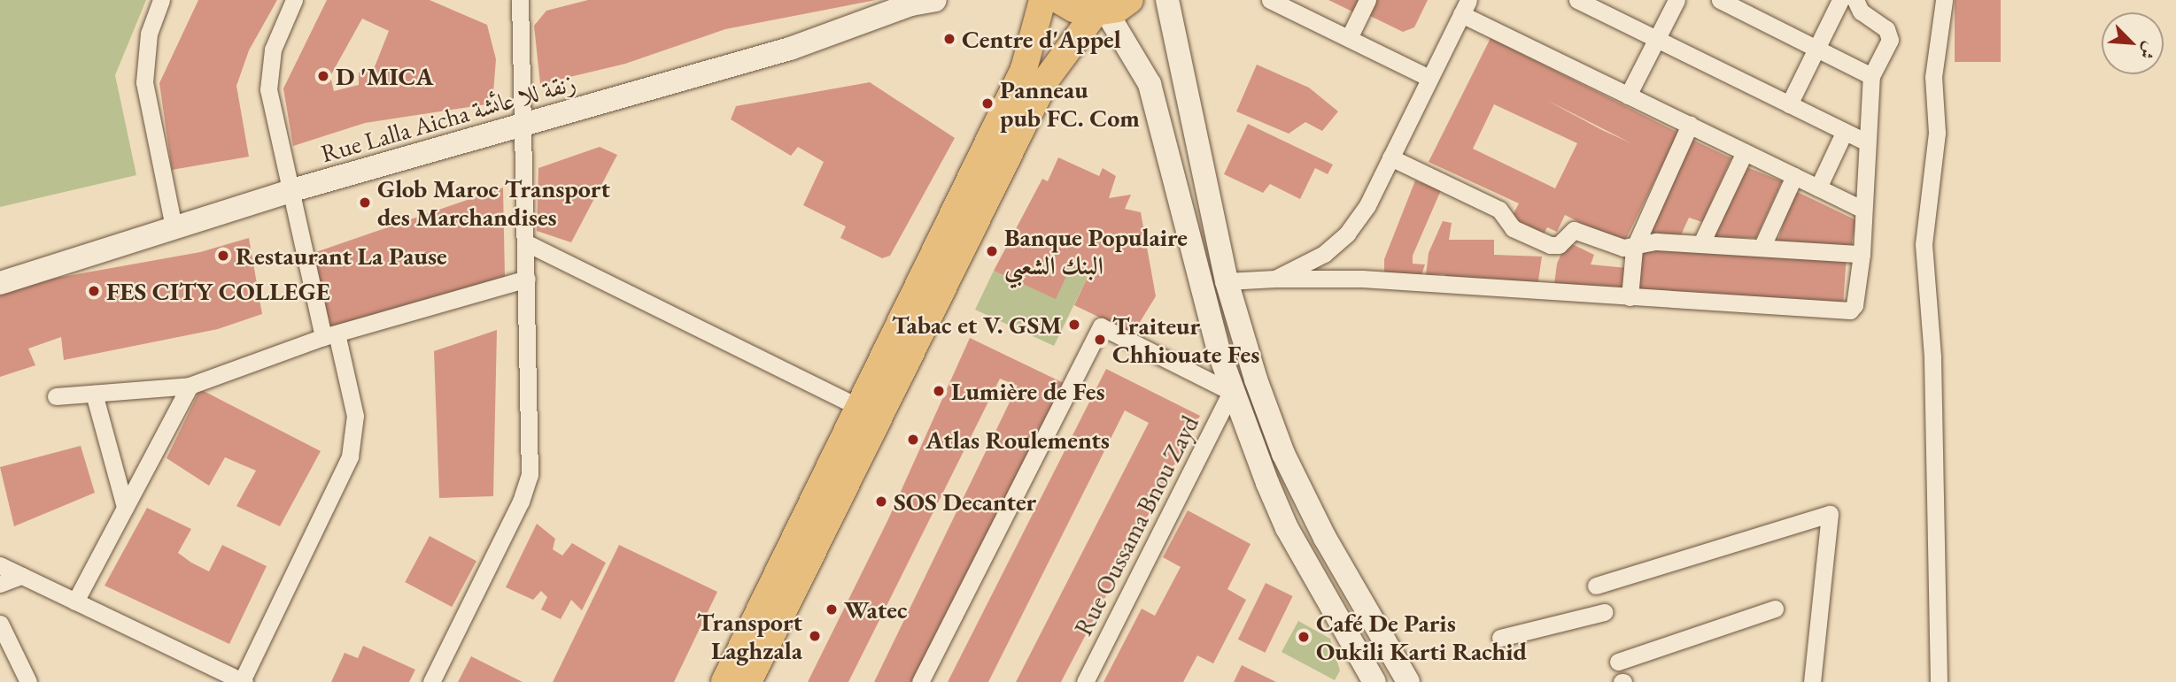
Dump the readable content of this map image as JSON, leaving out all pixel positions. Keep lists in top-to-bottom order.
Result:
{
  "streets": {
    "street": ["Rue Lalla Aicha زنقة للا عائشة", "Rue Oussama Bnou Zayd"]
  },
  "places": [
    "Centre d'Appel",
    "D 'MICA",
    "Panneau pub FC. Com",
    "Glob Maroc Transport des Marchandises",
    "Banque Populaire البنك الشعبي",
    "Restaurant La Pause",
    "FES CITY COLLEGE",
    "Tabac et V. GSM",
    "Traiteur Chhiouate Fes",
    "Lumière de Fes",
    "Atlas Roulements",
    "SOS Decanter",
    "Watec",
    "Transport Laghzala",
    "Café De Paris Oukili Karti Rachid"
  ],
  "north": "bottom right"
}
